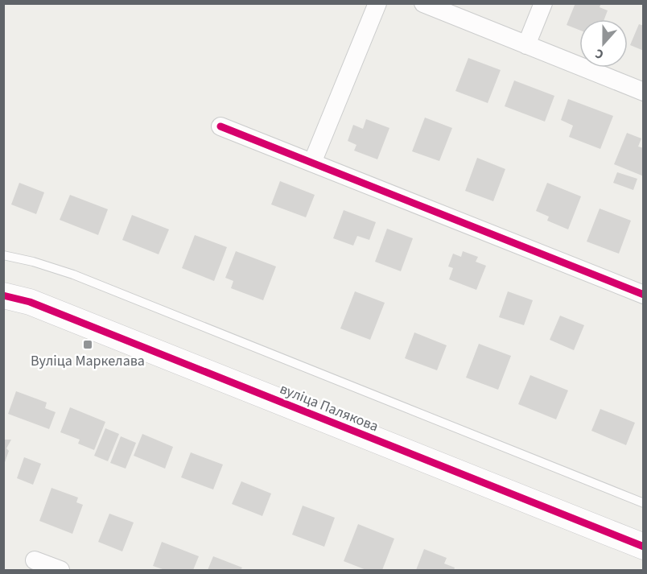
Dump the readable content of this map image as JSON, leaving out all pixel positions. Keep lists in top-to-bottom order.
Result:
{
  "streets": {
    "street": ["вуліца Палякова"]
  },
  "places": {
    "transit": ["Вуліца Маркелава"]
  },
  "north": "bottom"
}
